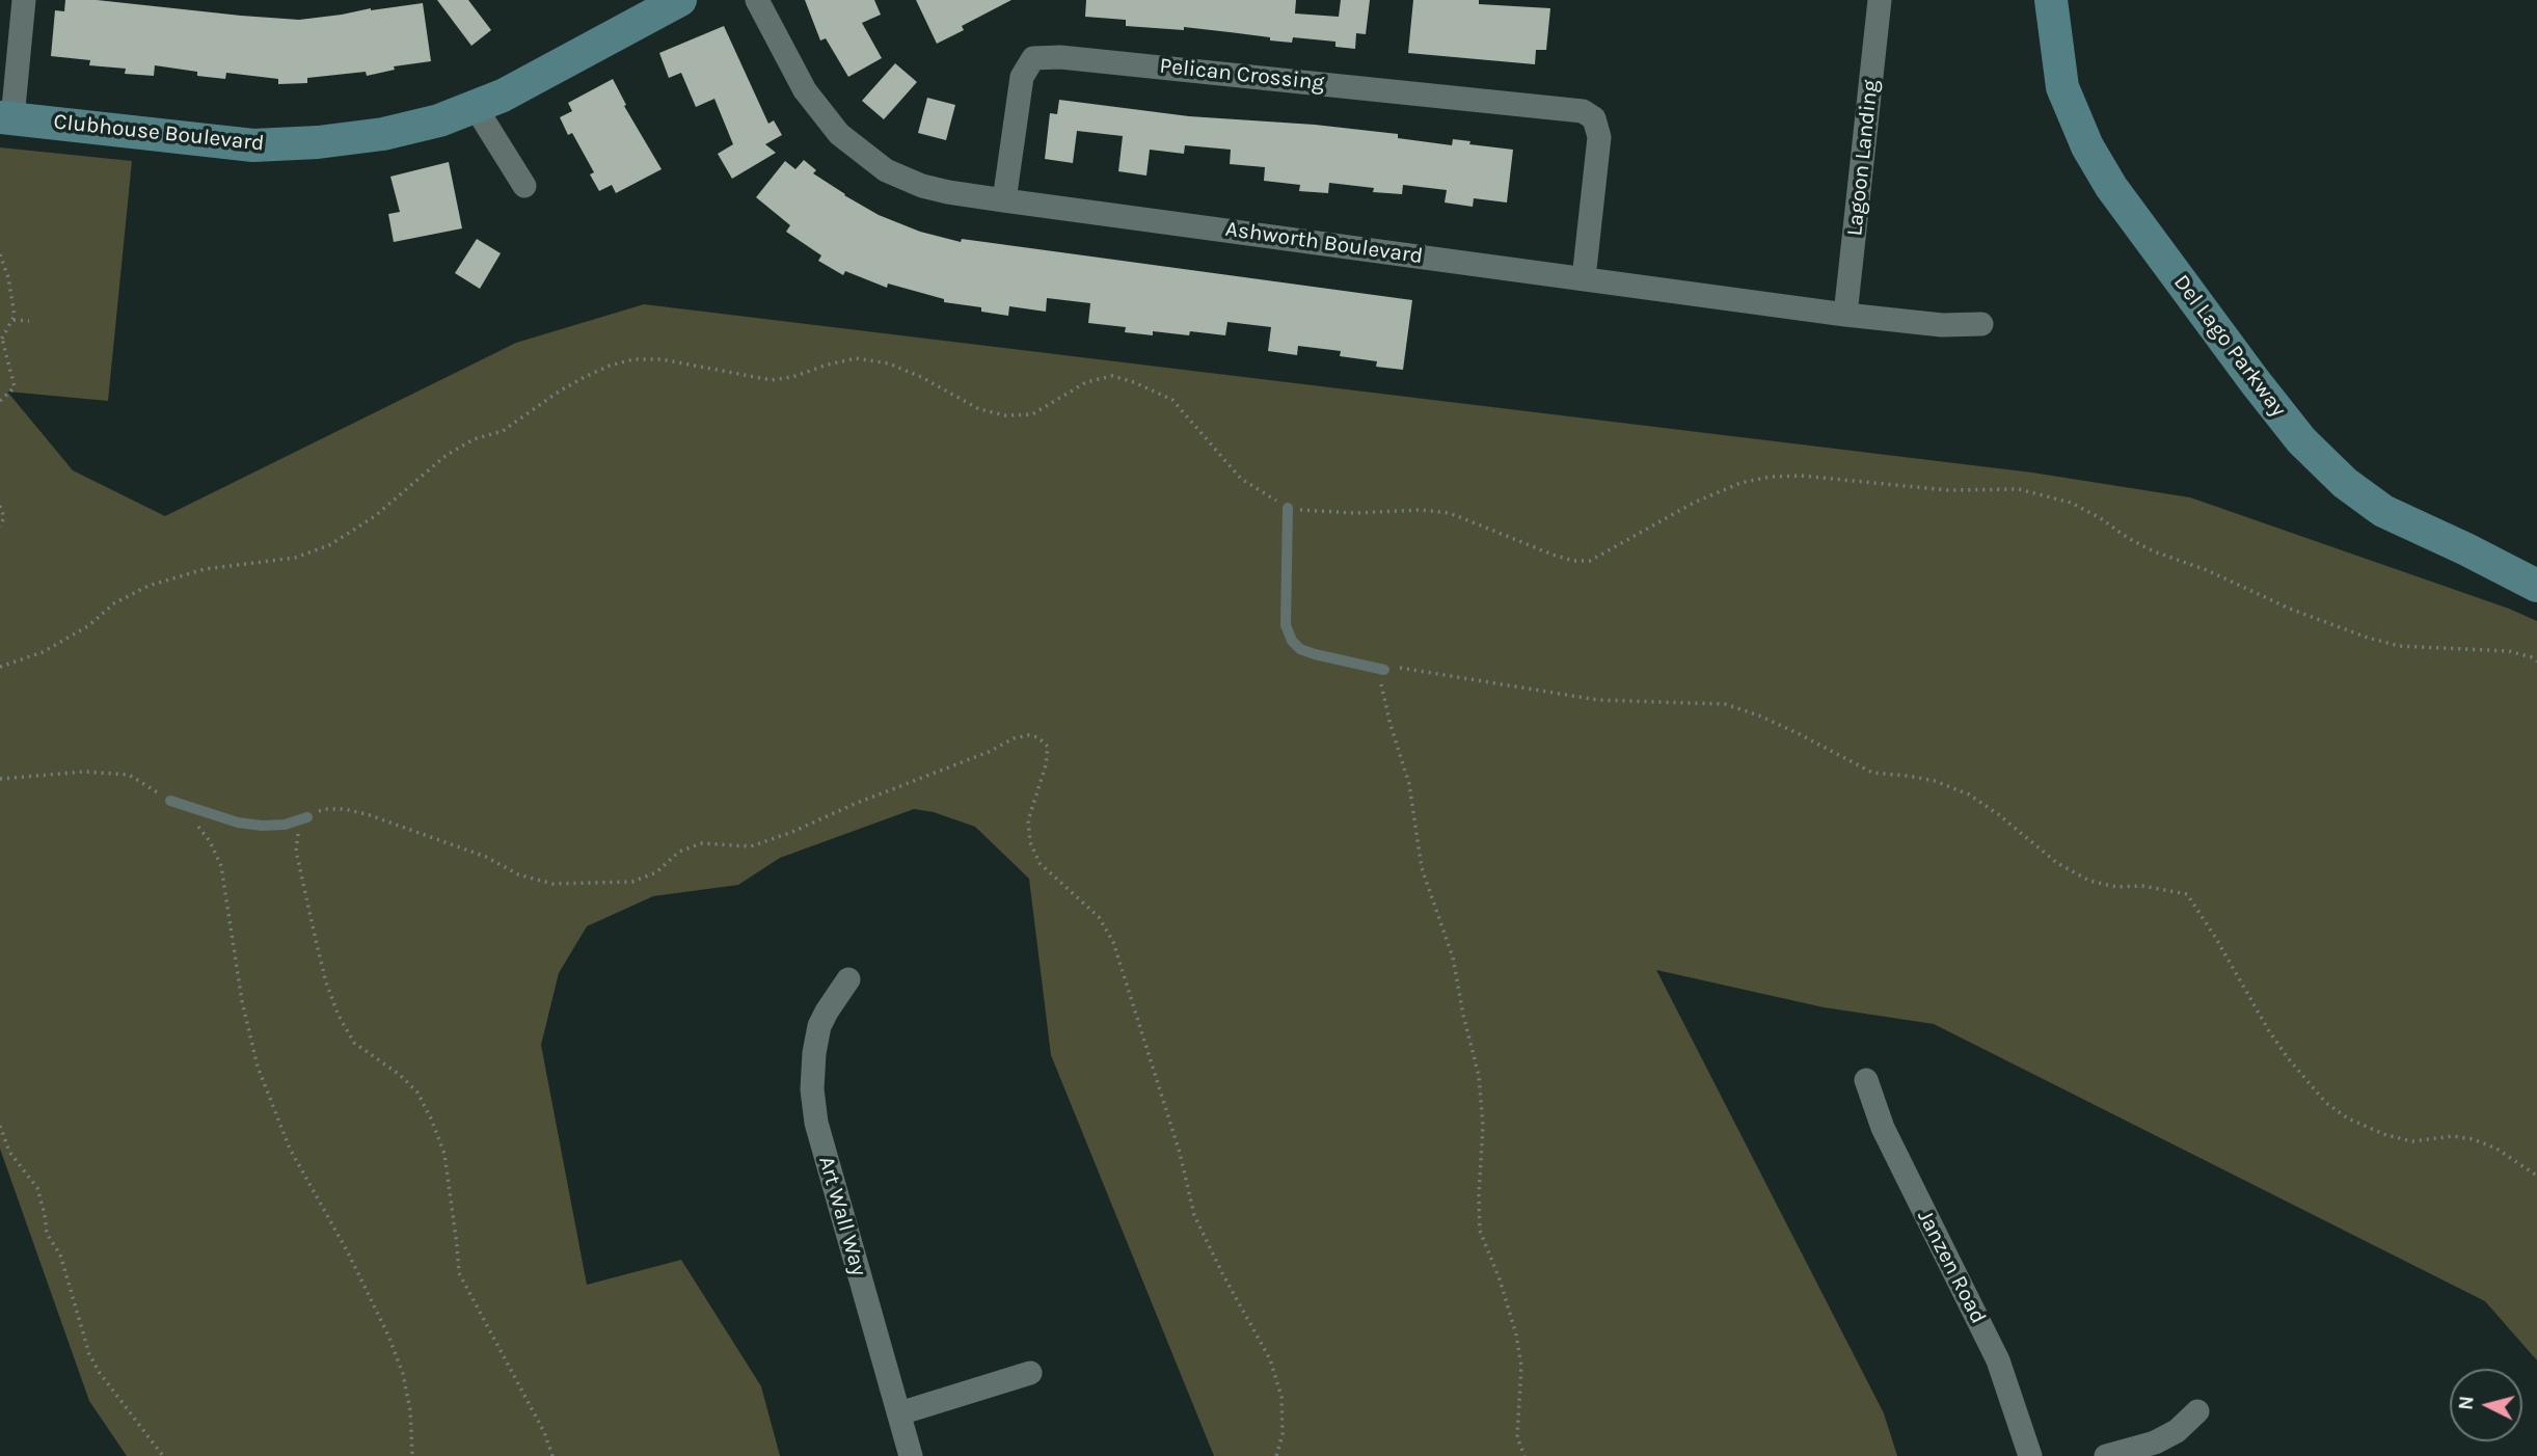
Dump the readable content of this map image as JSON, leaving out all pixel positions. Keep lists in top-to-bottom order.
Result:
{
  "streets": {
    "street": [
      "Pelican Crossing",
      "Clubhouse Boulevard",
      "Lagoon Landing",
      "Ashworth Boulevard",
      "Del Lago Parkway",
      "Art Wall Way",
      "Janzen Road"
    ]
  },
  "crossings": [
    ["Pelican Crossing", "Ashworth Boulevard"],
    ["Lagoon Landing", "Ashworth Boulevard"]
  ],
  "north": "left"
}
